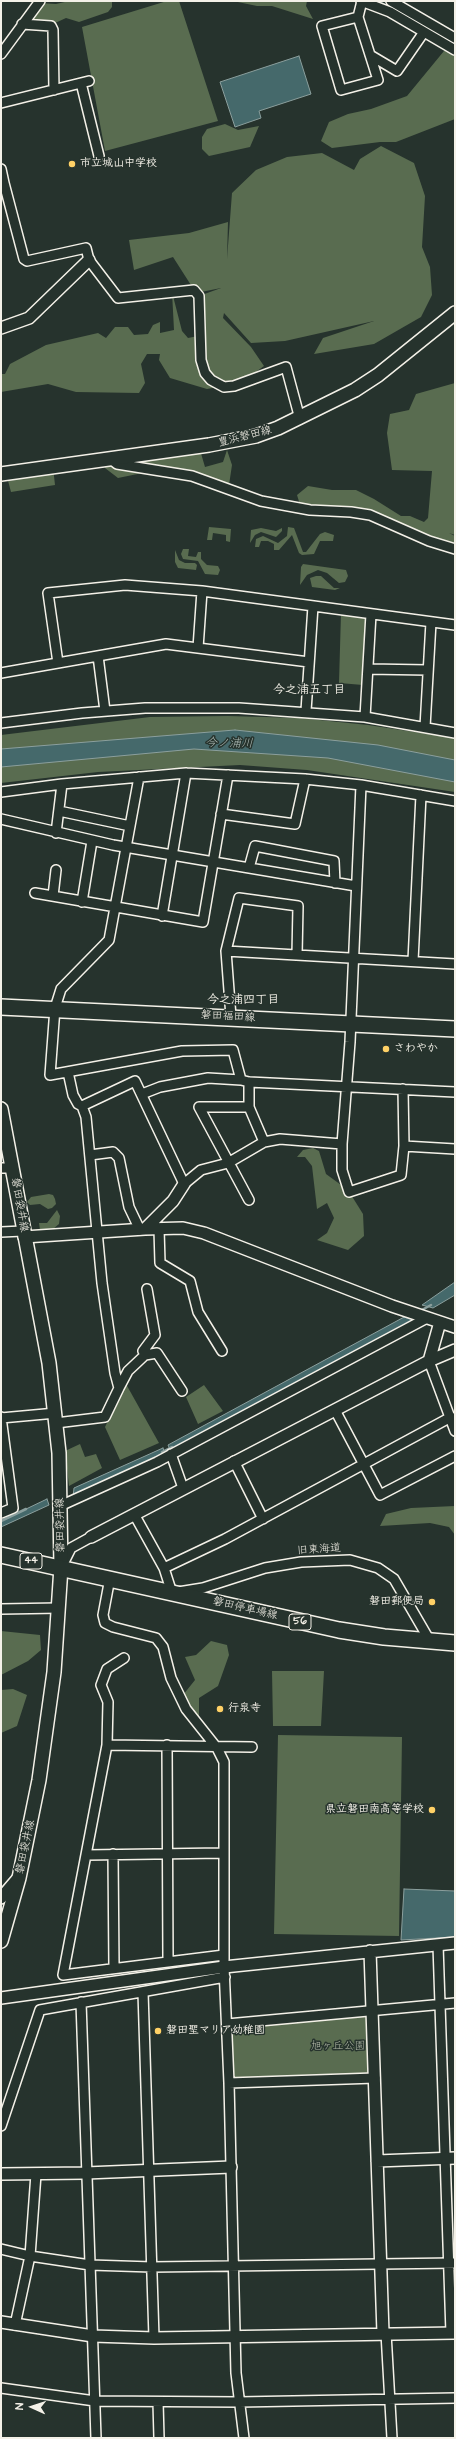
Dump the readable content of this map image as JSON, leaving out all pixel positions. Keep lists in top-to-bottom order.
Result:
{
  "streets": {
    "main road": [
      "豊浜磐田線",
      "磐田福田線",
      "磐田袋井線",
      "44",
      "磐田停車場線",
      "56"
    ],
    "street": ["旧東海道"]
  },
  "crossings": [
    ["磐田袋井線", "44"],
    ["磐田袋井線", "磐田停車場線"],
    ["旧東海道", "磐田停車場線"],
    ["44", "磐田停車場線"]
  ],
  "districts": ["今之浦五丁目", "今之浦四丁目"],
  "water": ["今ノ浦川"],
  "parks": ["旭ヶ丘公園"],
  "places": [
    "市立城山中学校",
    "さわやか",
    "磐田郵便局",
    "行泉寺",
    "県立磐田南高等学校",
    "磐田聖マリア幼稚園"
  ],
  "north": "left"
}
